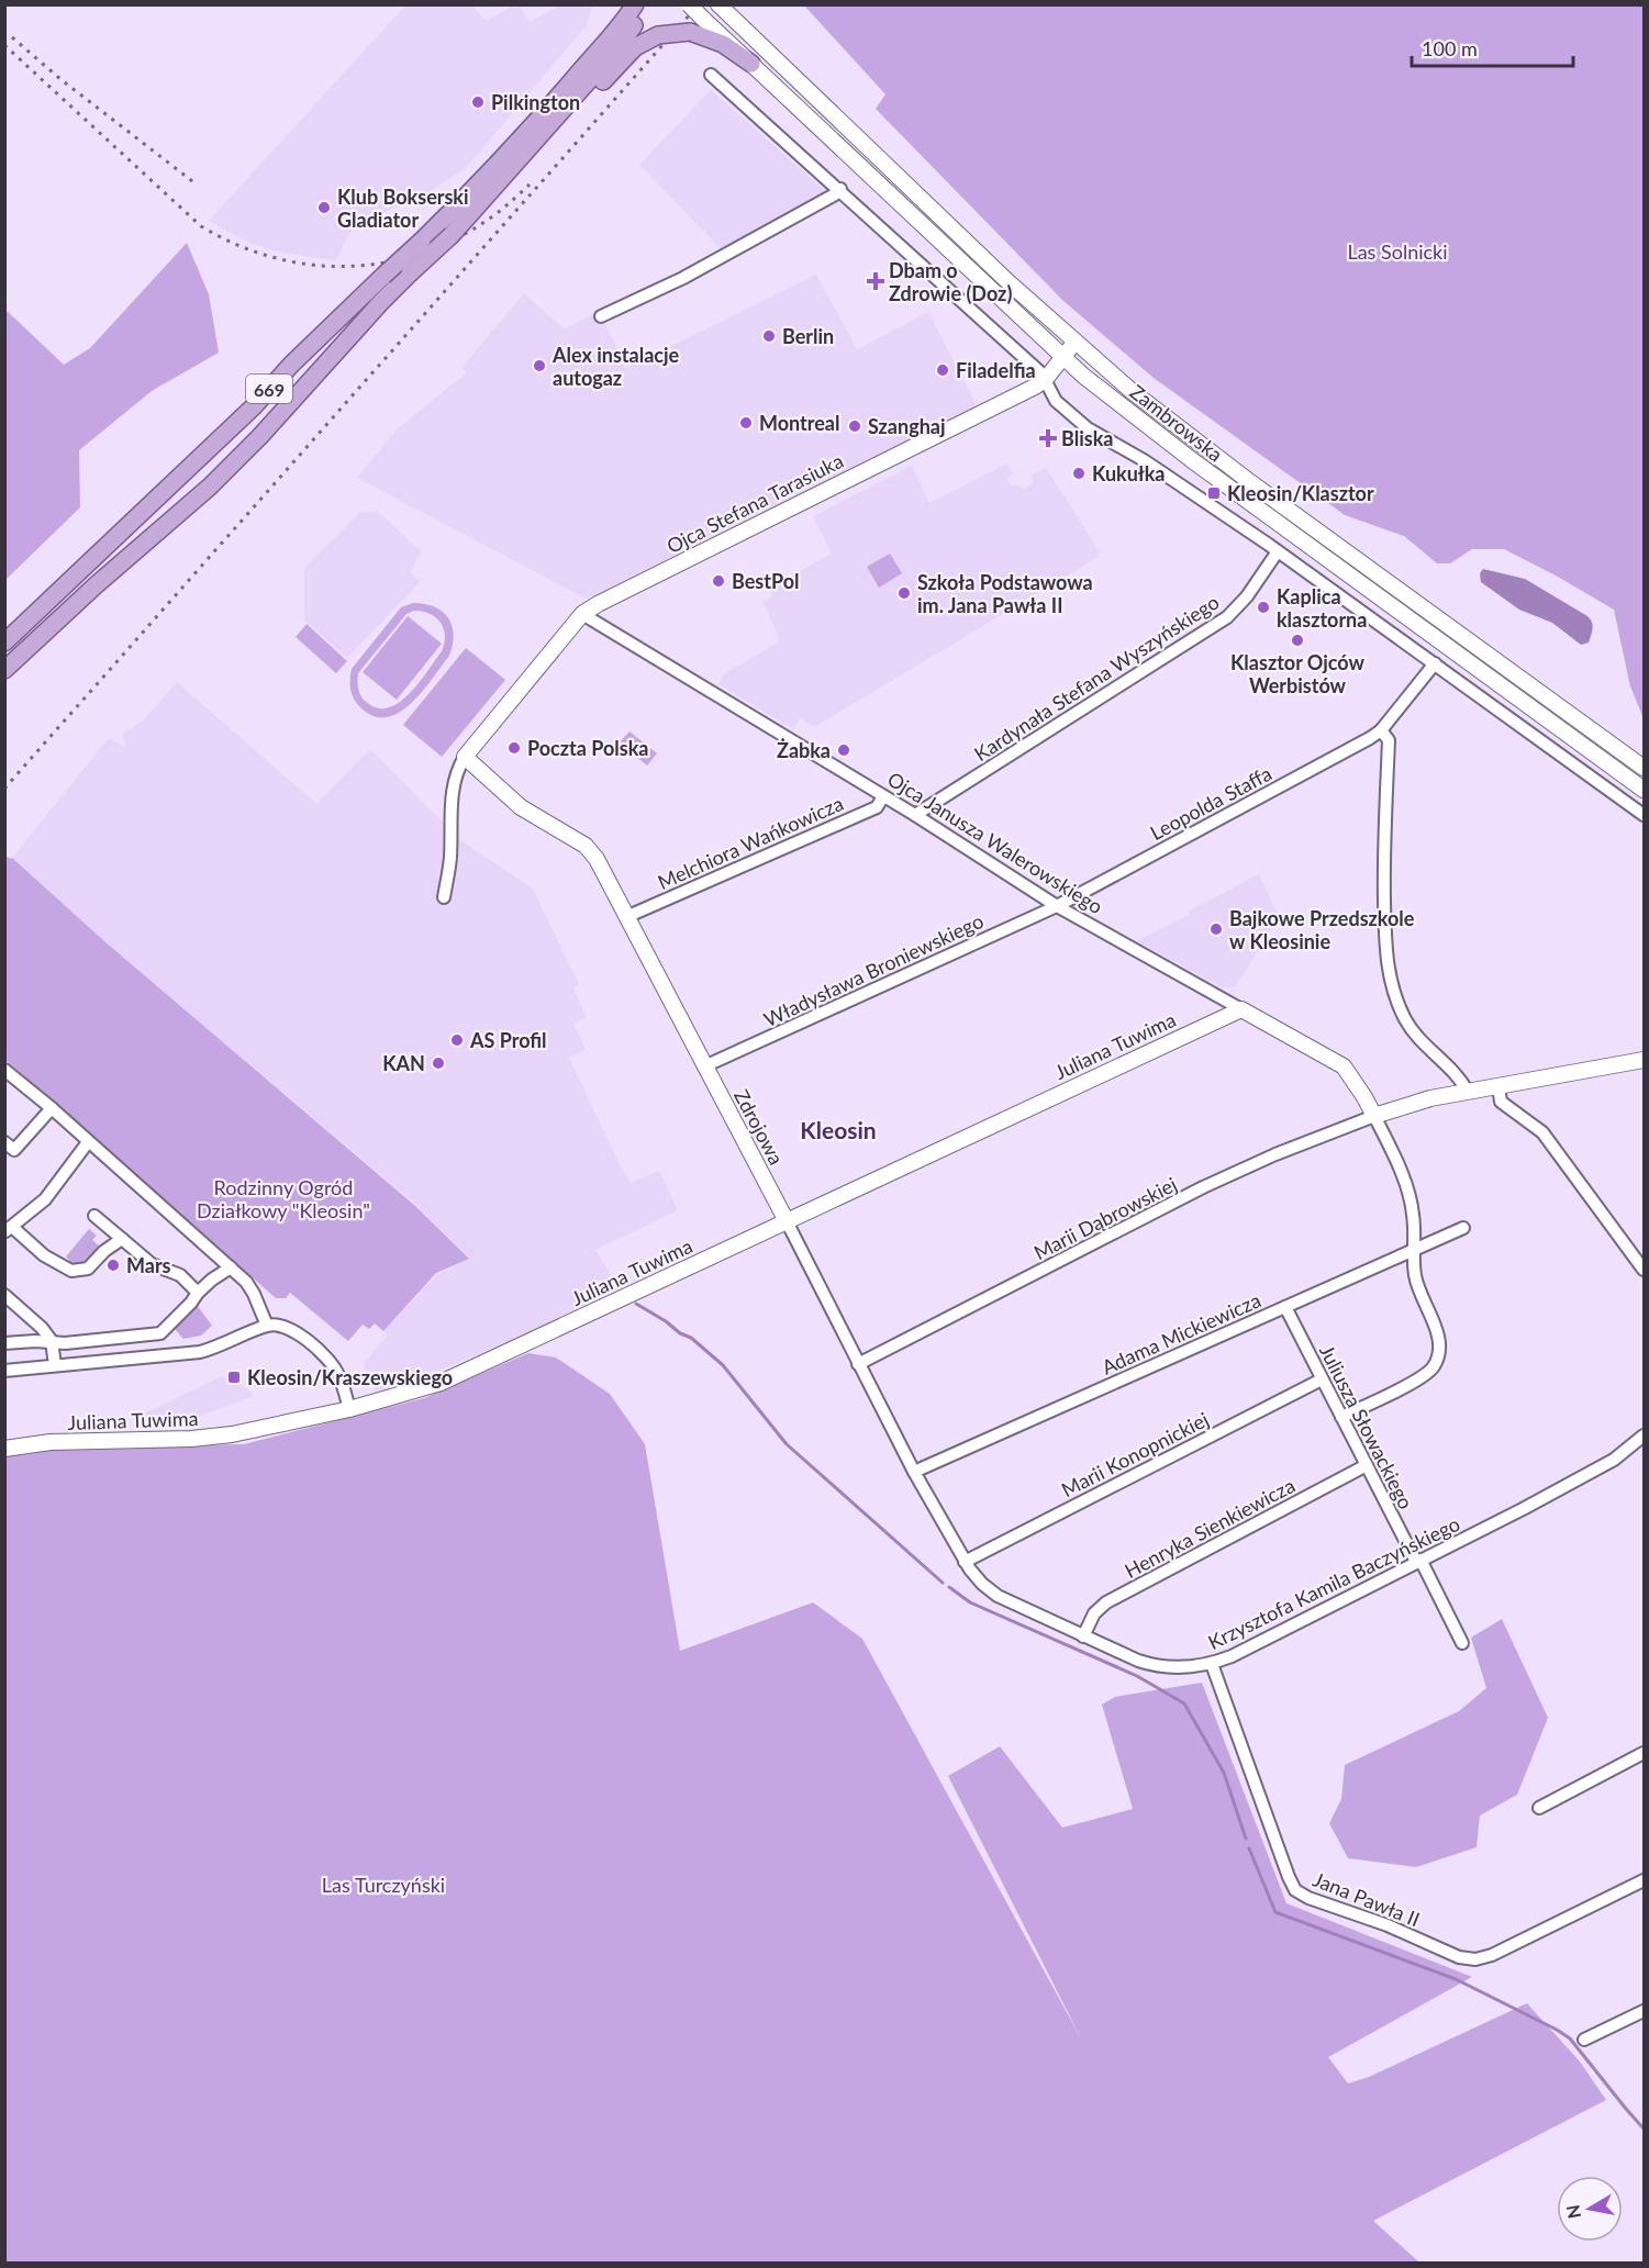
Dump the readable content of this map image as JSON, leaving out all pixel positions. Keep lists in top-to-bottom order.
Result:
{
  "streets": {
    "main road": ["669"],
    "street": [
      "Zambrowska",
      "Ojca Stefana Tarasiuka",
      "Kardynała Stefana Wyszyńskiego",
      "Leopolda Staffa",
      "Melchiora Wańkowicza",
      "Ojca Janusza Walerowskiego",
      "Władysława Broniewskiego",
      "Juliana Tuwima",
      "Zdrojowa",
      "Marii Dąbrowskiej",
      "Adama Mickiewicza",
      "Juliusza Słowackiego",
      "Marii Konopnickiej",
      "Henryka Sienkiewicza",
      "Krzysztofa Kamila Baczyńskiego",
      "Jana Pawła II"
    ]
  },
  "crossings": [
    ["Zambrowska", "Ojca Stefana Tarasiuka"],
    ["Ojca Stefana Tarasiuka", "Ojca Janusza Walerowskiego"],
    ["Kardynała Stefana Wyszyńskiego", "Ojca Janusza Walerowskiego"],
    ["Leopolda Staffa", "Ojca Janusza Walerowskiego"],
    ["Leopolda Staffa", "Władysława Broniewskiego"],
    ["Melchiora Wańkowicza", "Ojca Janusza Walerowskiego"],
    ["Melchiora Wańkowicza", "Zdrojowa"],
    ["Ojca Janusza Walerowskiego", "Władysława Broniewskiego"],
    ["Ojca Janusza Walerowskiego", "Juliana Tuwima"],
    ["Ojca Janusza Walerowskiego", "Marii Dąbrowskiej"],
    ["Władysława Broniewskiego", "Zdrojowa"],
    ["Juliana Tuwima", "Zdrojowa"],
    ["Zdrojowa", "Marii Dąbrowskiej"],
    ["Zdrojowa", "Adama Mickiewicza"],
    ["Zdrojowa", "Marii Konopnickiej"],
    ["Zdrojowa", "Krzysztofa Kamila Baczyńskiego"],
    ["Adama Mickiewicza", "Juliusza Słowackiego"],
    ["Juliusza Słowackiego", "Marii Konopnickiej"],
    ["Juliusza Słowackiego", "Henryka Sienkiewicza"],
    ["Juliusza Słowackiego", "Krzysztofa Kamila Baczyńskiego"],
    ["Marii Konopnickiej", "Krzysztofa Kamila Baczyńskiego"],
    ["Henryka Sienkiewicza", "Krzysztofa Kamila Baczyńskiego"],
    ["Krzysztofa Kamila Baczyńskiego", "Jana Pawła II"]
  ],
  "districts": ["Kleosin"],
  "parks": ["Las Solnicki", "Rodzinny Ogród Działkowy \"Kleosin\"", "Las Turczyński"],
  "places": {
    "other": [
      "Pilkington",
      "Klub Bokserski Gladiator",
      "Berlin",
      "Alex instalacje autogaz",
      "Filadelfia",
      "Montreal",
      "Szanghaj",
      "Kukułka",
      "BestPol",
      "Szkoła Podstawowa im. Jana Pawła II",
      "Kaplica klasztorna",
      "Klasztor Ojców Werbistów",
      "Poczta Polska",
      "Żabka",
      "Bajkowe Przedszkole w Kleosinie",
      "AS Profil",
      "KAN",
      "Mars"
    ],
    "health": ["Dbam o Zdrowie (Doz)", "Bliska"],
    "transit": ["Kleosin/Klasztor", "Kleosin/Kraszewskiego"]
  },
  "scale_bar": "100 m",
  "north": "left"
}
